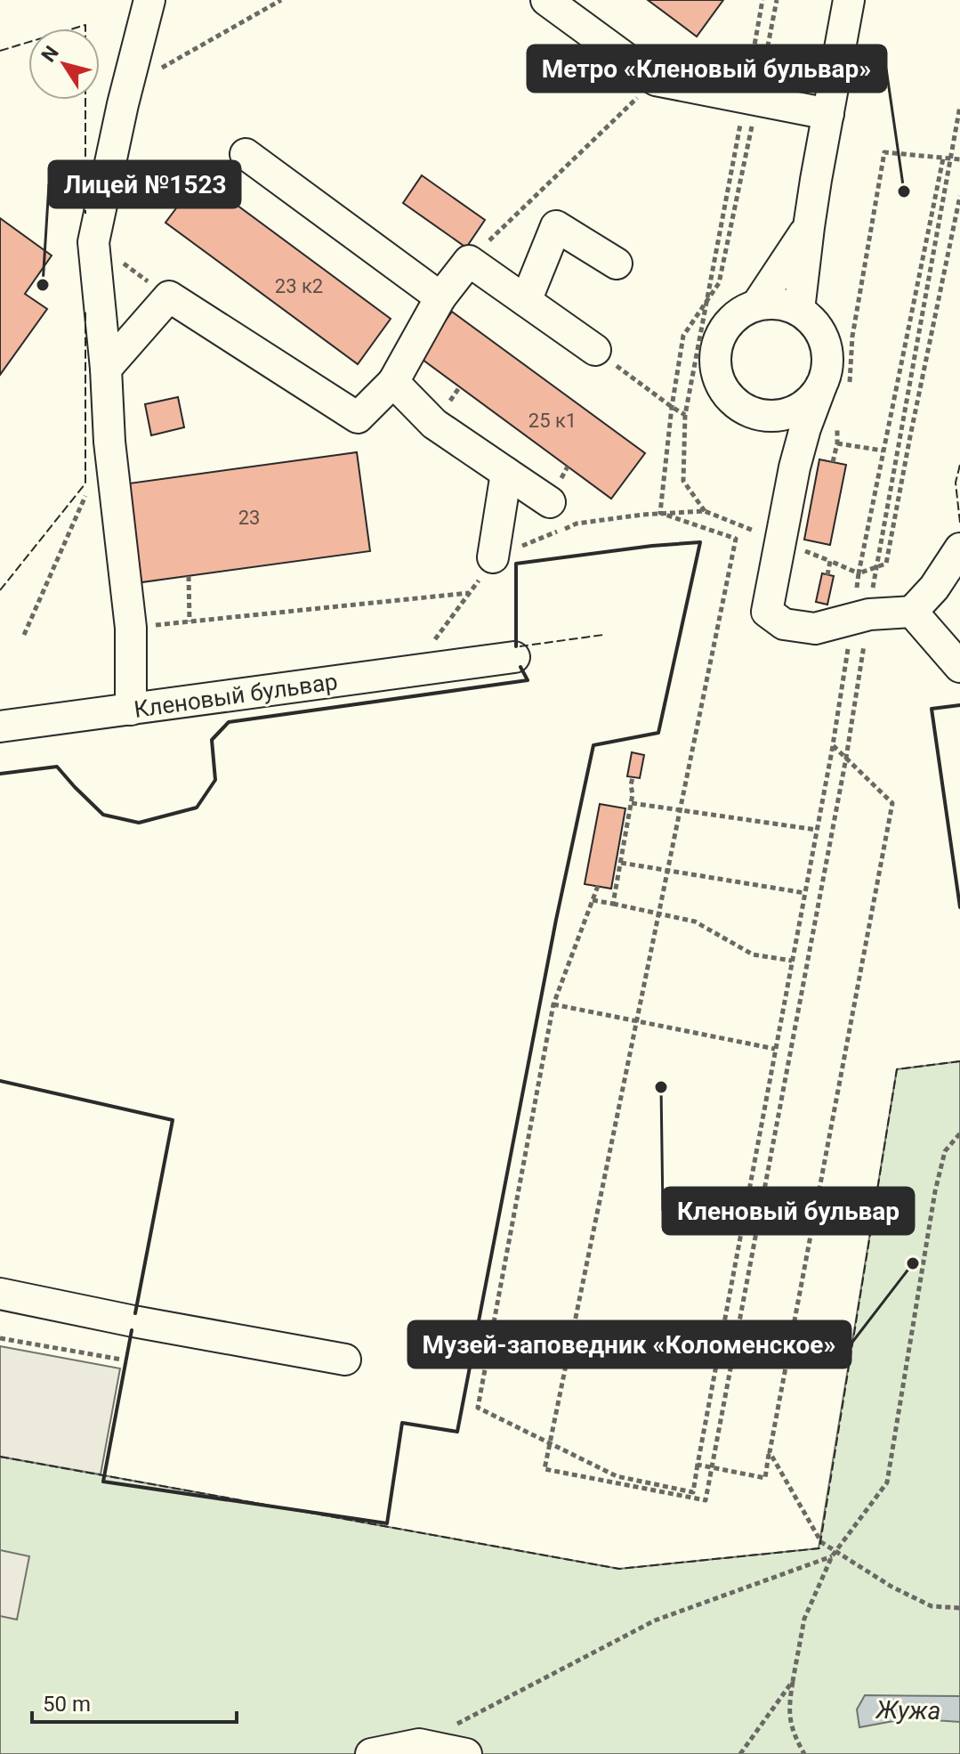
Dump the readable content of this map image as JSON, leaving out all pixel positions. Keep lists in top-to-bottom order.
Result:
{
  "streets": {
    "street": ["Кленовый бульвар"]
  },
  "water": ["Жужа"],
  "places": [
    "Метро «Кленовый бульвар»",
    "Лицей №1523",
    "Кленовый бульвар",
    "Музей-заповедник «Коломенское»"
  ],
  "house_numbers": ["23 к2", "25 к1", "23"],
  "scale_bar": "50 m",
  "north": "top left"
}
